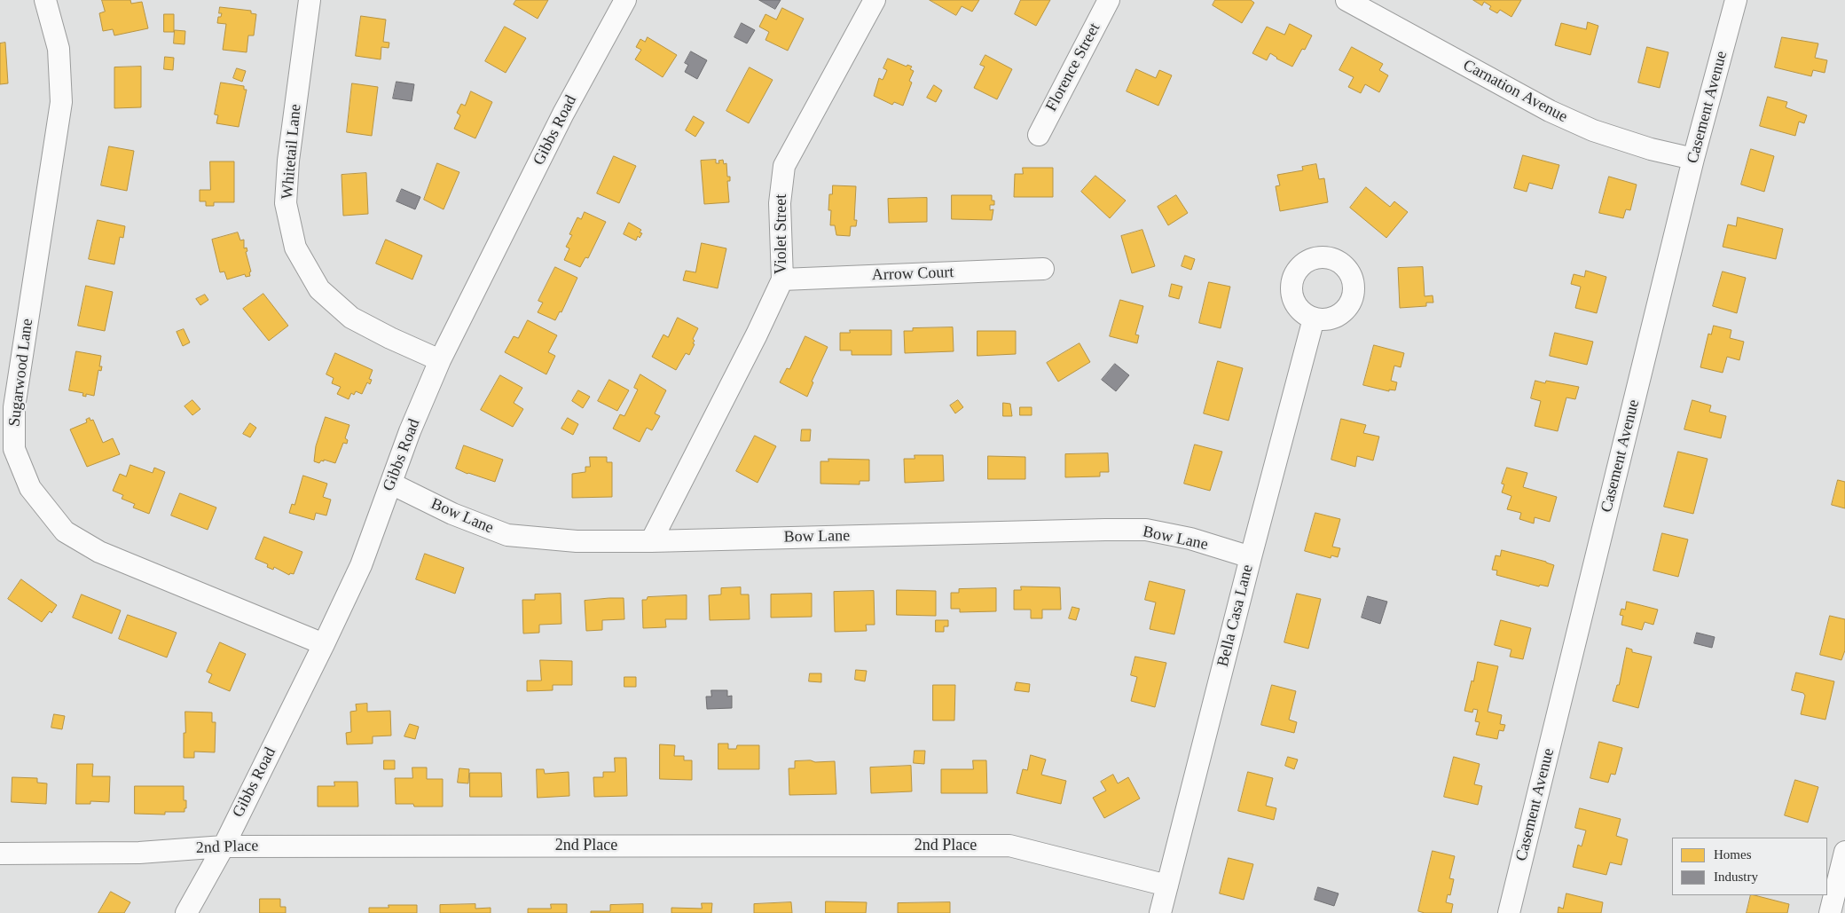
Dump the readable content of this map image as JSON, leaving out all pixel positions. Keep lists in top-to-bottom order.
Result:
{
  "streets": {
    "street": [
      "Florence Street",
      "Carnation Avenue",
      "Casement Avenue",
      "Gibbs Road",
      "Whitetail Lane",
      "Violet Street",
      "Arrow Court",
      "Sugarwood Lane",
      "Bow Lane",
      "Bella Casa Lane",
      "2nd Place"
    ]
  },
  "crossings": [
    ["Carnation Avenue", "Casement Avenue"],
    ["Gibbs Road", "Whitetail Lane"],
    ["Gibbs Road", "Sugarwood Lane"],
    ["Gibbs Road", "Bow Lane"],
    ["Gibbs Road", "2nd Place"],
    ["Violet Street", "Arrow Court"],
    ["Violet Street", "Bow Lane"],
    ["Bow Lane", "Bella Casa Lane"],
    ["Bella Casa Lane", "2nd Place"]
  ],
  "legend": ["Homes", "Industry"]
}
